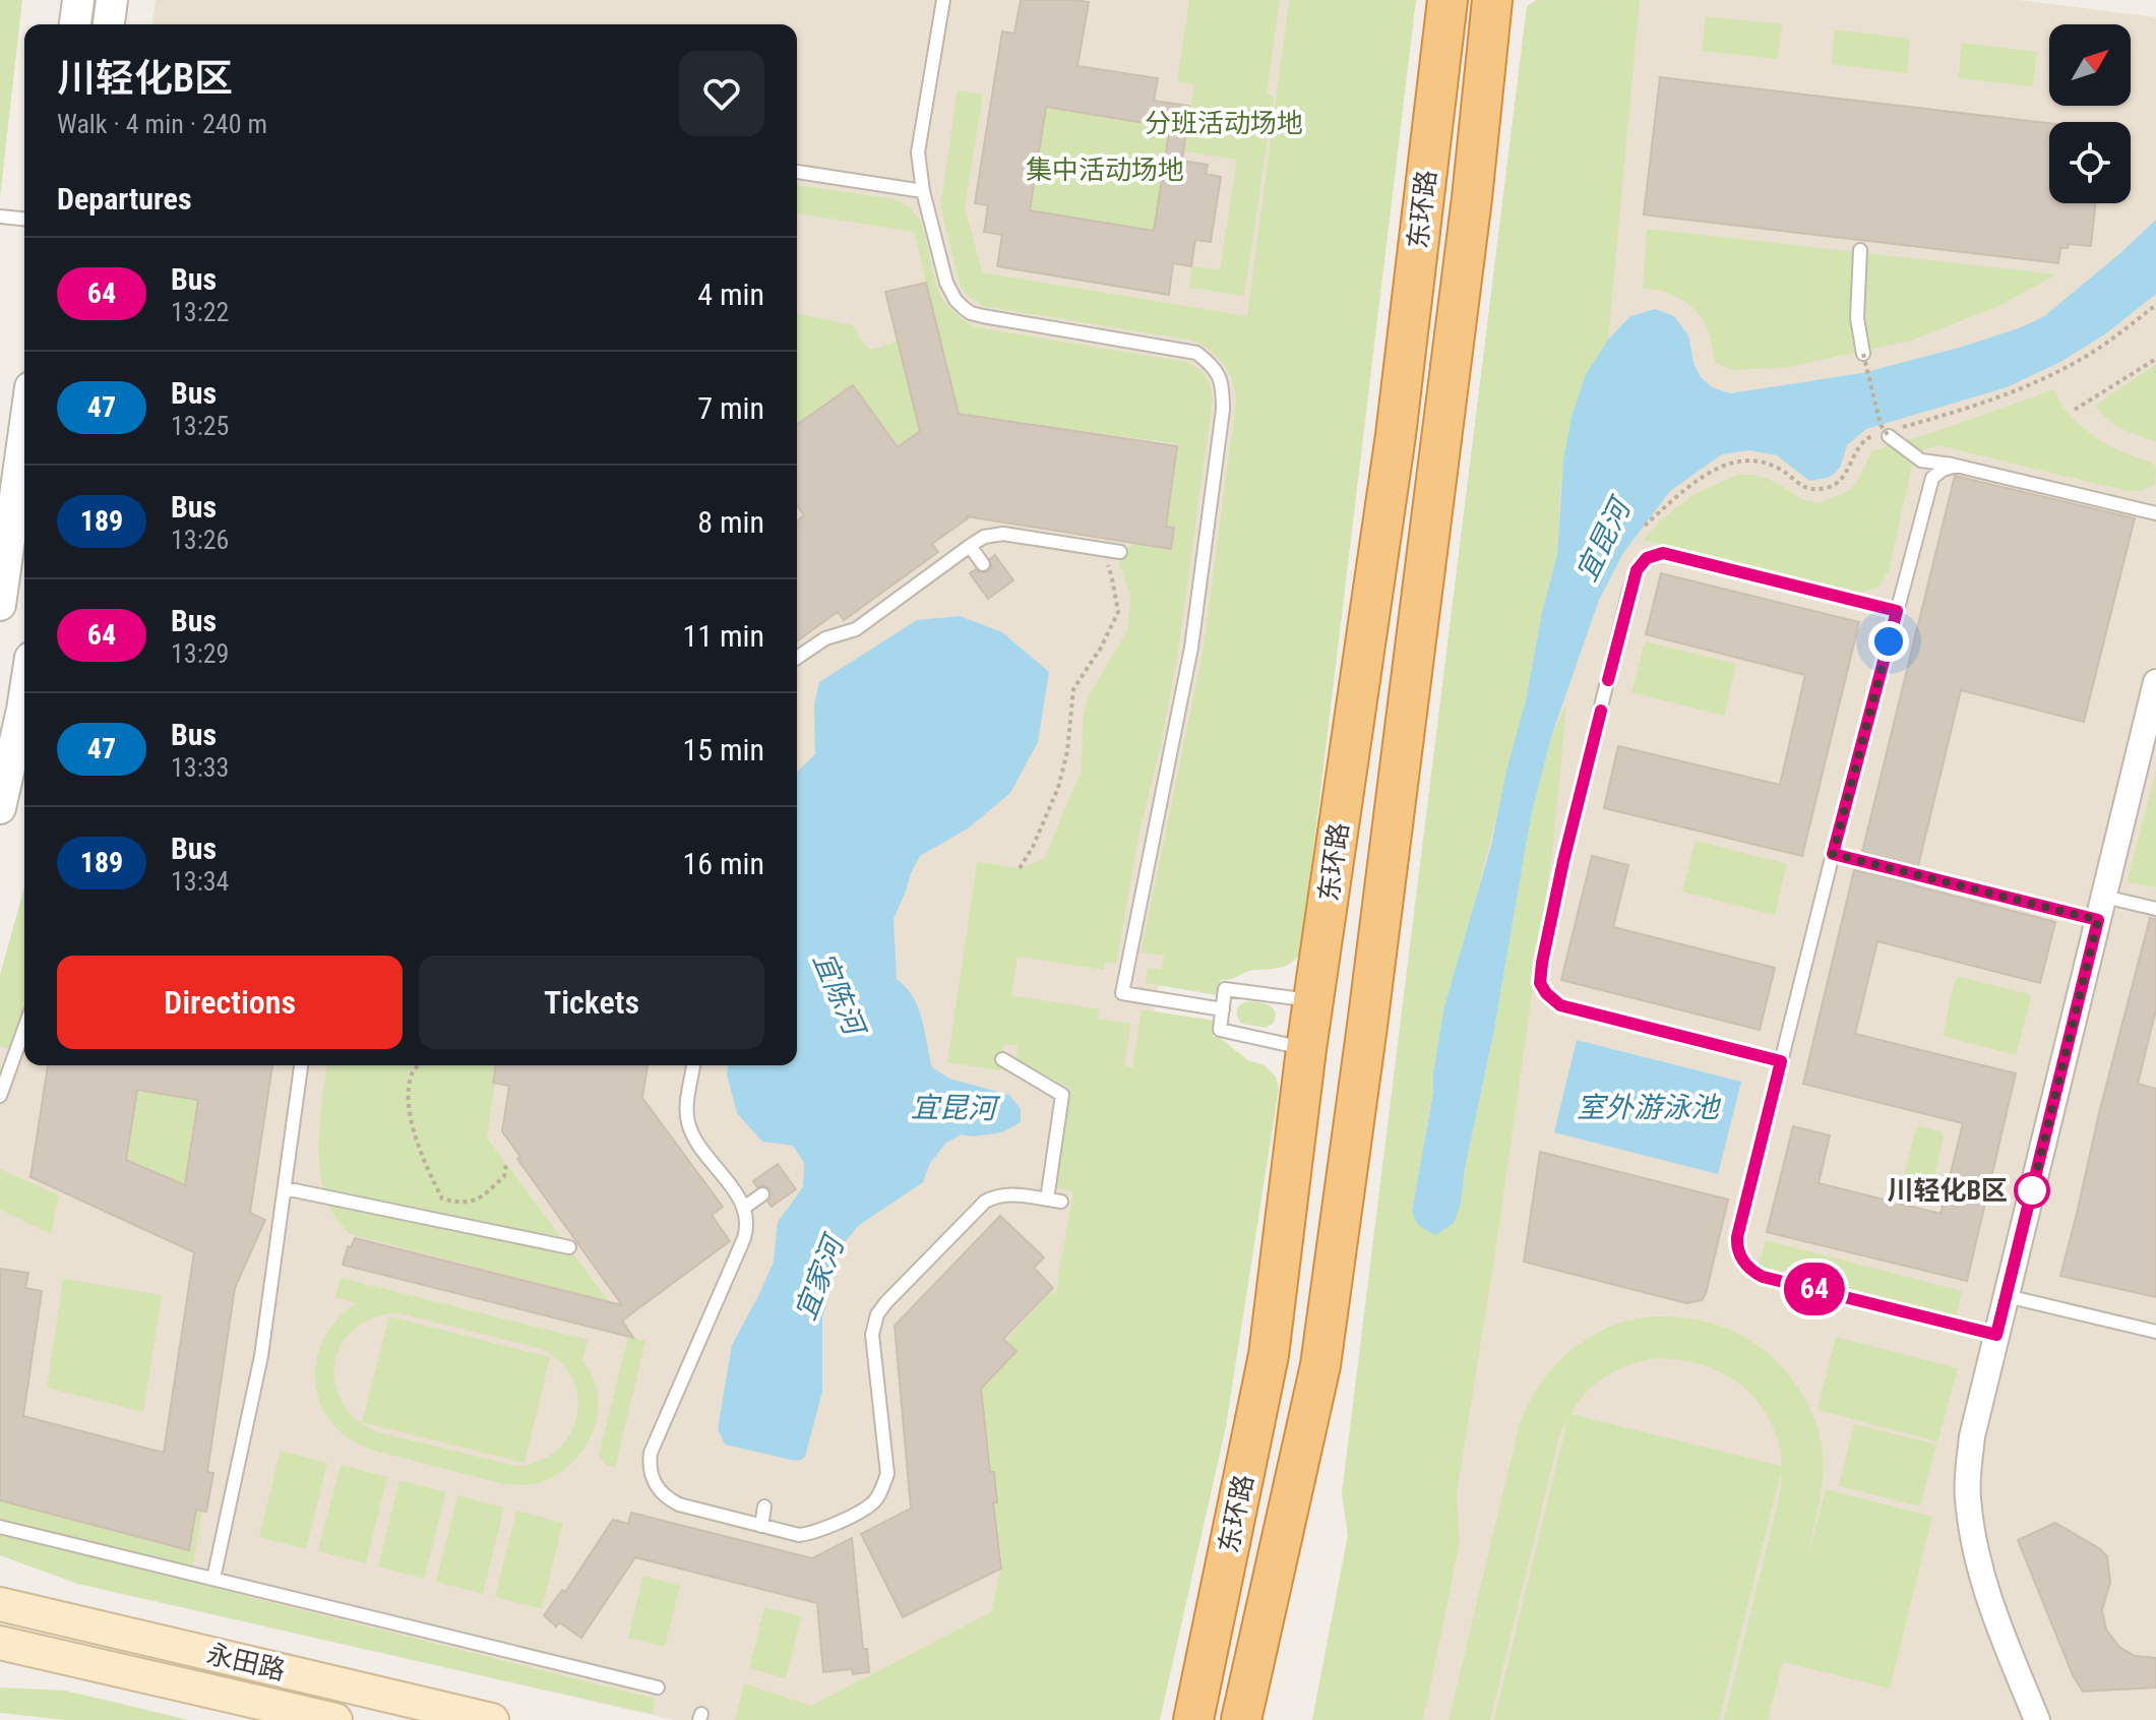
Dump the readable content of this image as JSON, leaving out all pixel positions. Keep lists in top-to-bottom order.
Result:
{
  "streets": {
    "highway": ["东环路"],
    "main road": ["永田路"]
  },
  "water": [
    "宜昆河",
    "宜陈河",
    "室外游泳池",
    "宜家河"
  ],
  "parks": ["分班活动场地", "集中活动场地"],
  "places": ["川轻化B区"],
  "lines": ["bus line 64"],
  "north": "top right",
  "page": {
    "on_map": "64",
    "heading": [
      ["川轻化B区", "Walk · 4 min · 240 m"],
      "Departures"
    ],
    "list": [
      {
        "mark": "64",
        "name": "Bus",
        "note": "13:22",
        "value": "4 min"
      },
      {
        "mark": "47",
        "name": "Bus",
        "note": "13:25",
        "value": "7 min"
      },
      {
        "mark": "189",
        "name": "Bus",
        "note": "13:26",
        "value": "8 min"
      },
      {
        "mark": "64",
        "name": "Bus",
        "note": "13:29",
        "value": "11 min"
      },
      {
        "mark": "47",
        "name": "Bus",
        "note": "13:33",
        "value": "15 min"
      },
      {
        "mark": "189",
        "name": "Bus",
        "note": "13:34",
        "value": "16 min"
      }
    ],
    "buttons": ["Directions", "Tickets"]
  }
}
